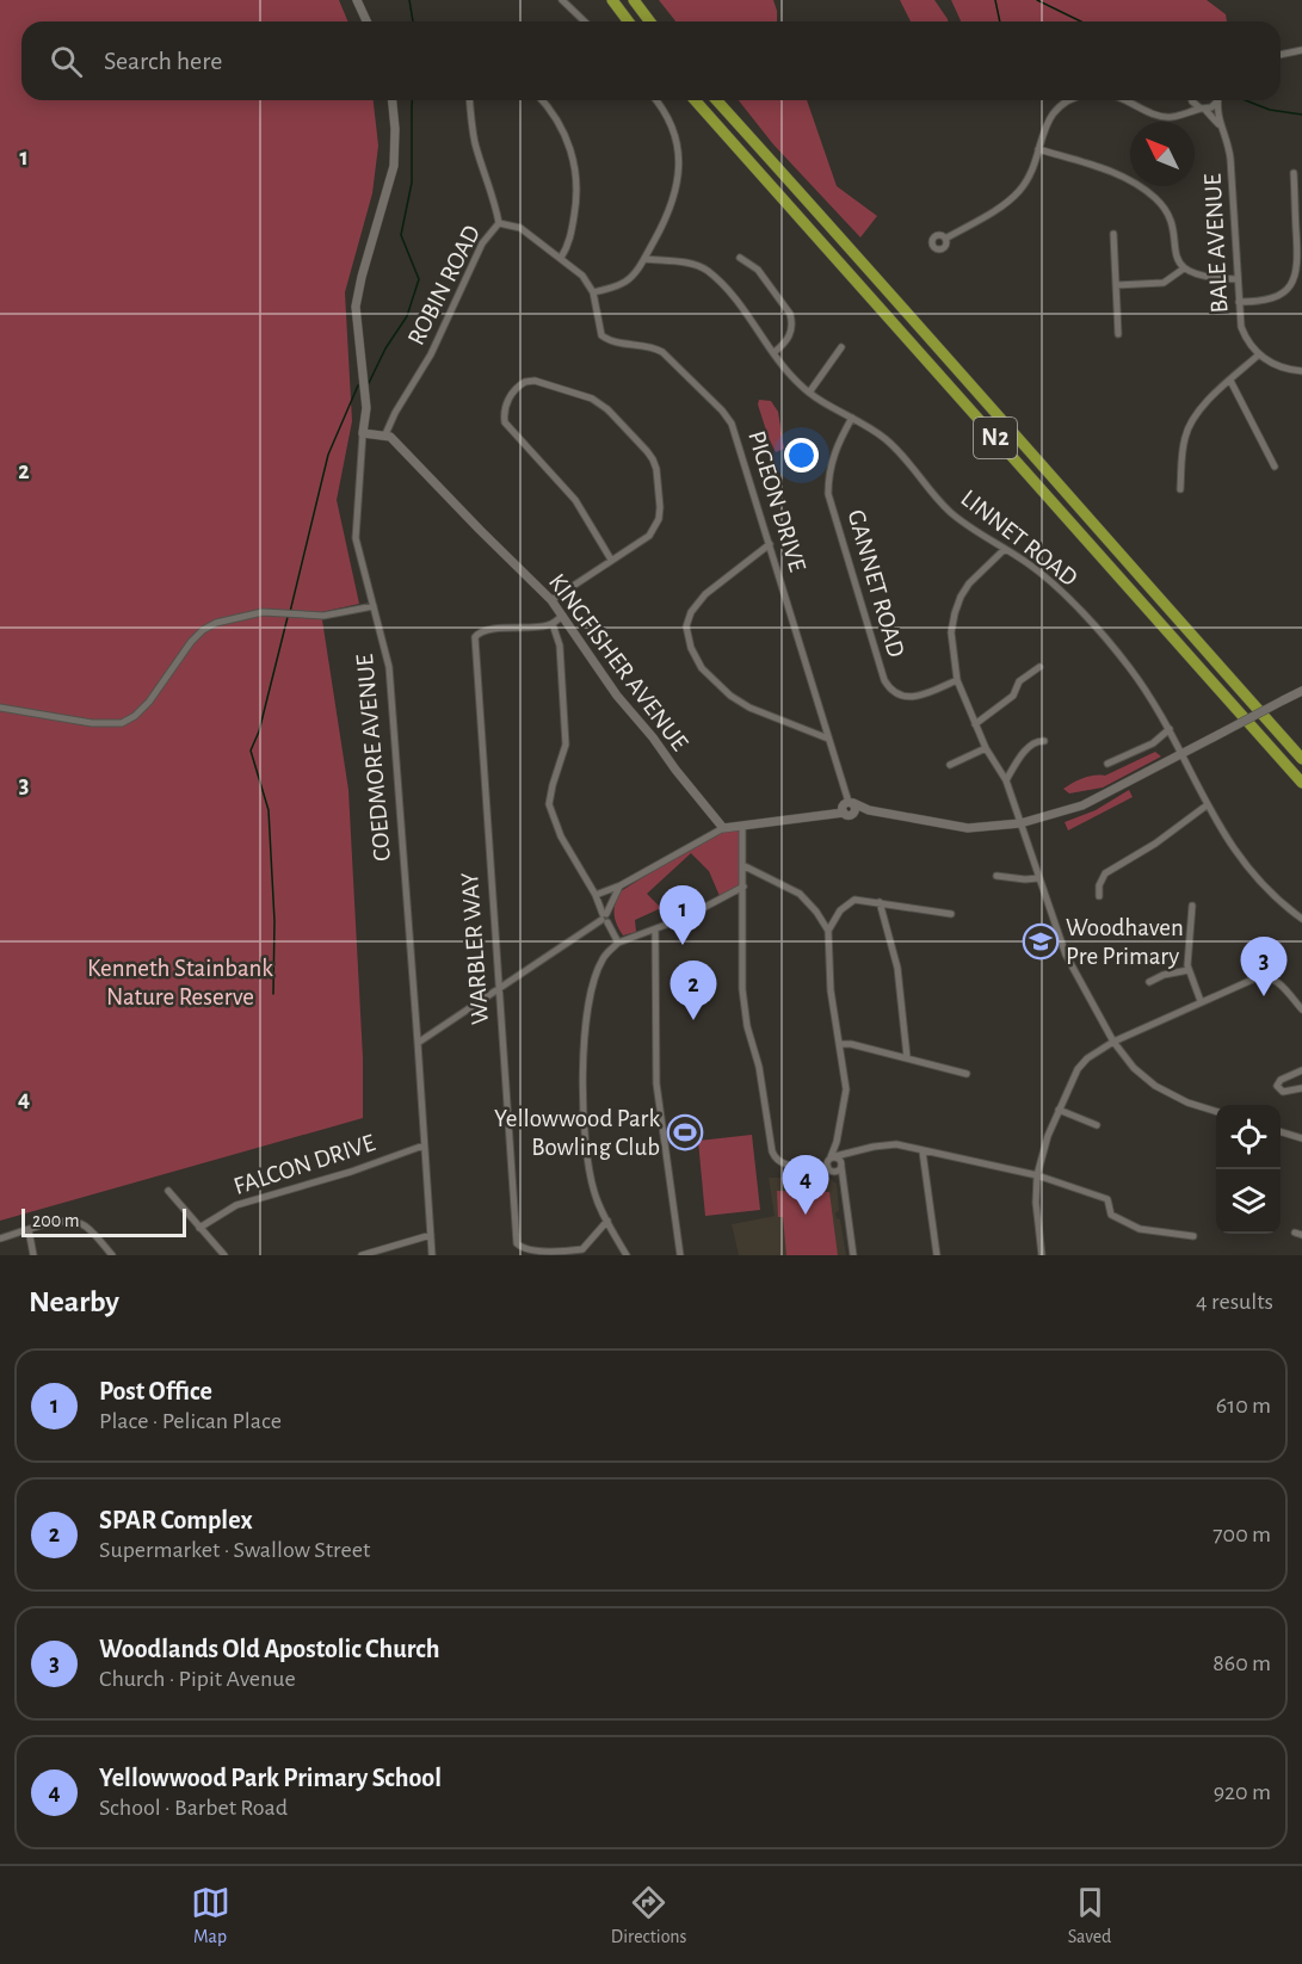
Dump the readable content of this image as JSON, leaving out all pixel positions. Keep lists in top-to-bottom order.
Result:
{
  "streets": {
    "highway": ["N2"],
    "street": [
      "BALE AVENUE",
      "ROBIN ROAD",
      "PIGEON DRIVE",
      "LINNET ROAD",
      "GANNET ROAD",
      "KINGFISHER AVENUE",
      "COEDMORE AVENUE",
      "WARBLER WAY",
      "FALCON DRIVE"
    ]
  },
  "crossings": [
    ["ROBIN ROAD", "PIGEON DRIVE"],
    ["ROBIN ROAD", "KINGFISHER AVENUE"],
    ["LINNET ROAD", "GANNET ROAD"],
    ["COEDMORE AVENUE", "FALCON DRIVE"]
  ],
  "parks": ["Kenneth Stainbank Nature Reserve"],
  "places": {
    "school or university": ["Woodhaven Pre Primary"],
    "sports": ["Yellowwood Park Bowling Club"]
  },
  "scale_bar": "200 m",
  "north": "top left",
  "page": {
    "search": "Search here",
    "pins": [
      "1",
      "3",
      "2",
      "4"
    ],
    "scale": "200 m",
    "heading": ["Nearby", "4 results"],
    "list": [
      {
        "mark": "1",
        "name": "Post Office",
        "note": "Place · Pelican Place",
        "value": "610 m"
      },
      {
        "mark": "2",
        "name": "SPAR Complex",
        "note": "Supermarket · Swallow Street",
        "value": "700 m"
      },
      {
        "mark": "3",
        "name": "Woodlands Old Apostolic Church",
        "note": "Church · Pipit Avenue",
        "value": "860 m"
      },
      {
        "mark": "4",
        "name": "Yellowwood Park Primary School",
        "note": "School · Barbet Road",
        "value": "920 m"
      }
    ],
    "nav": ["Map", "Directions", "Saved"]
  },
  "grid": {
    "rows": [
      "1",
      "2",
      "3",
      "4"
    ]
  }
}
